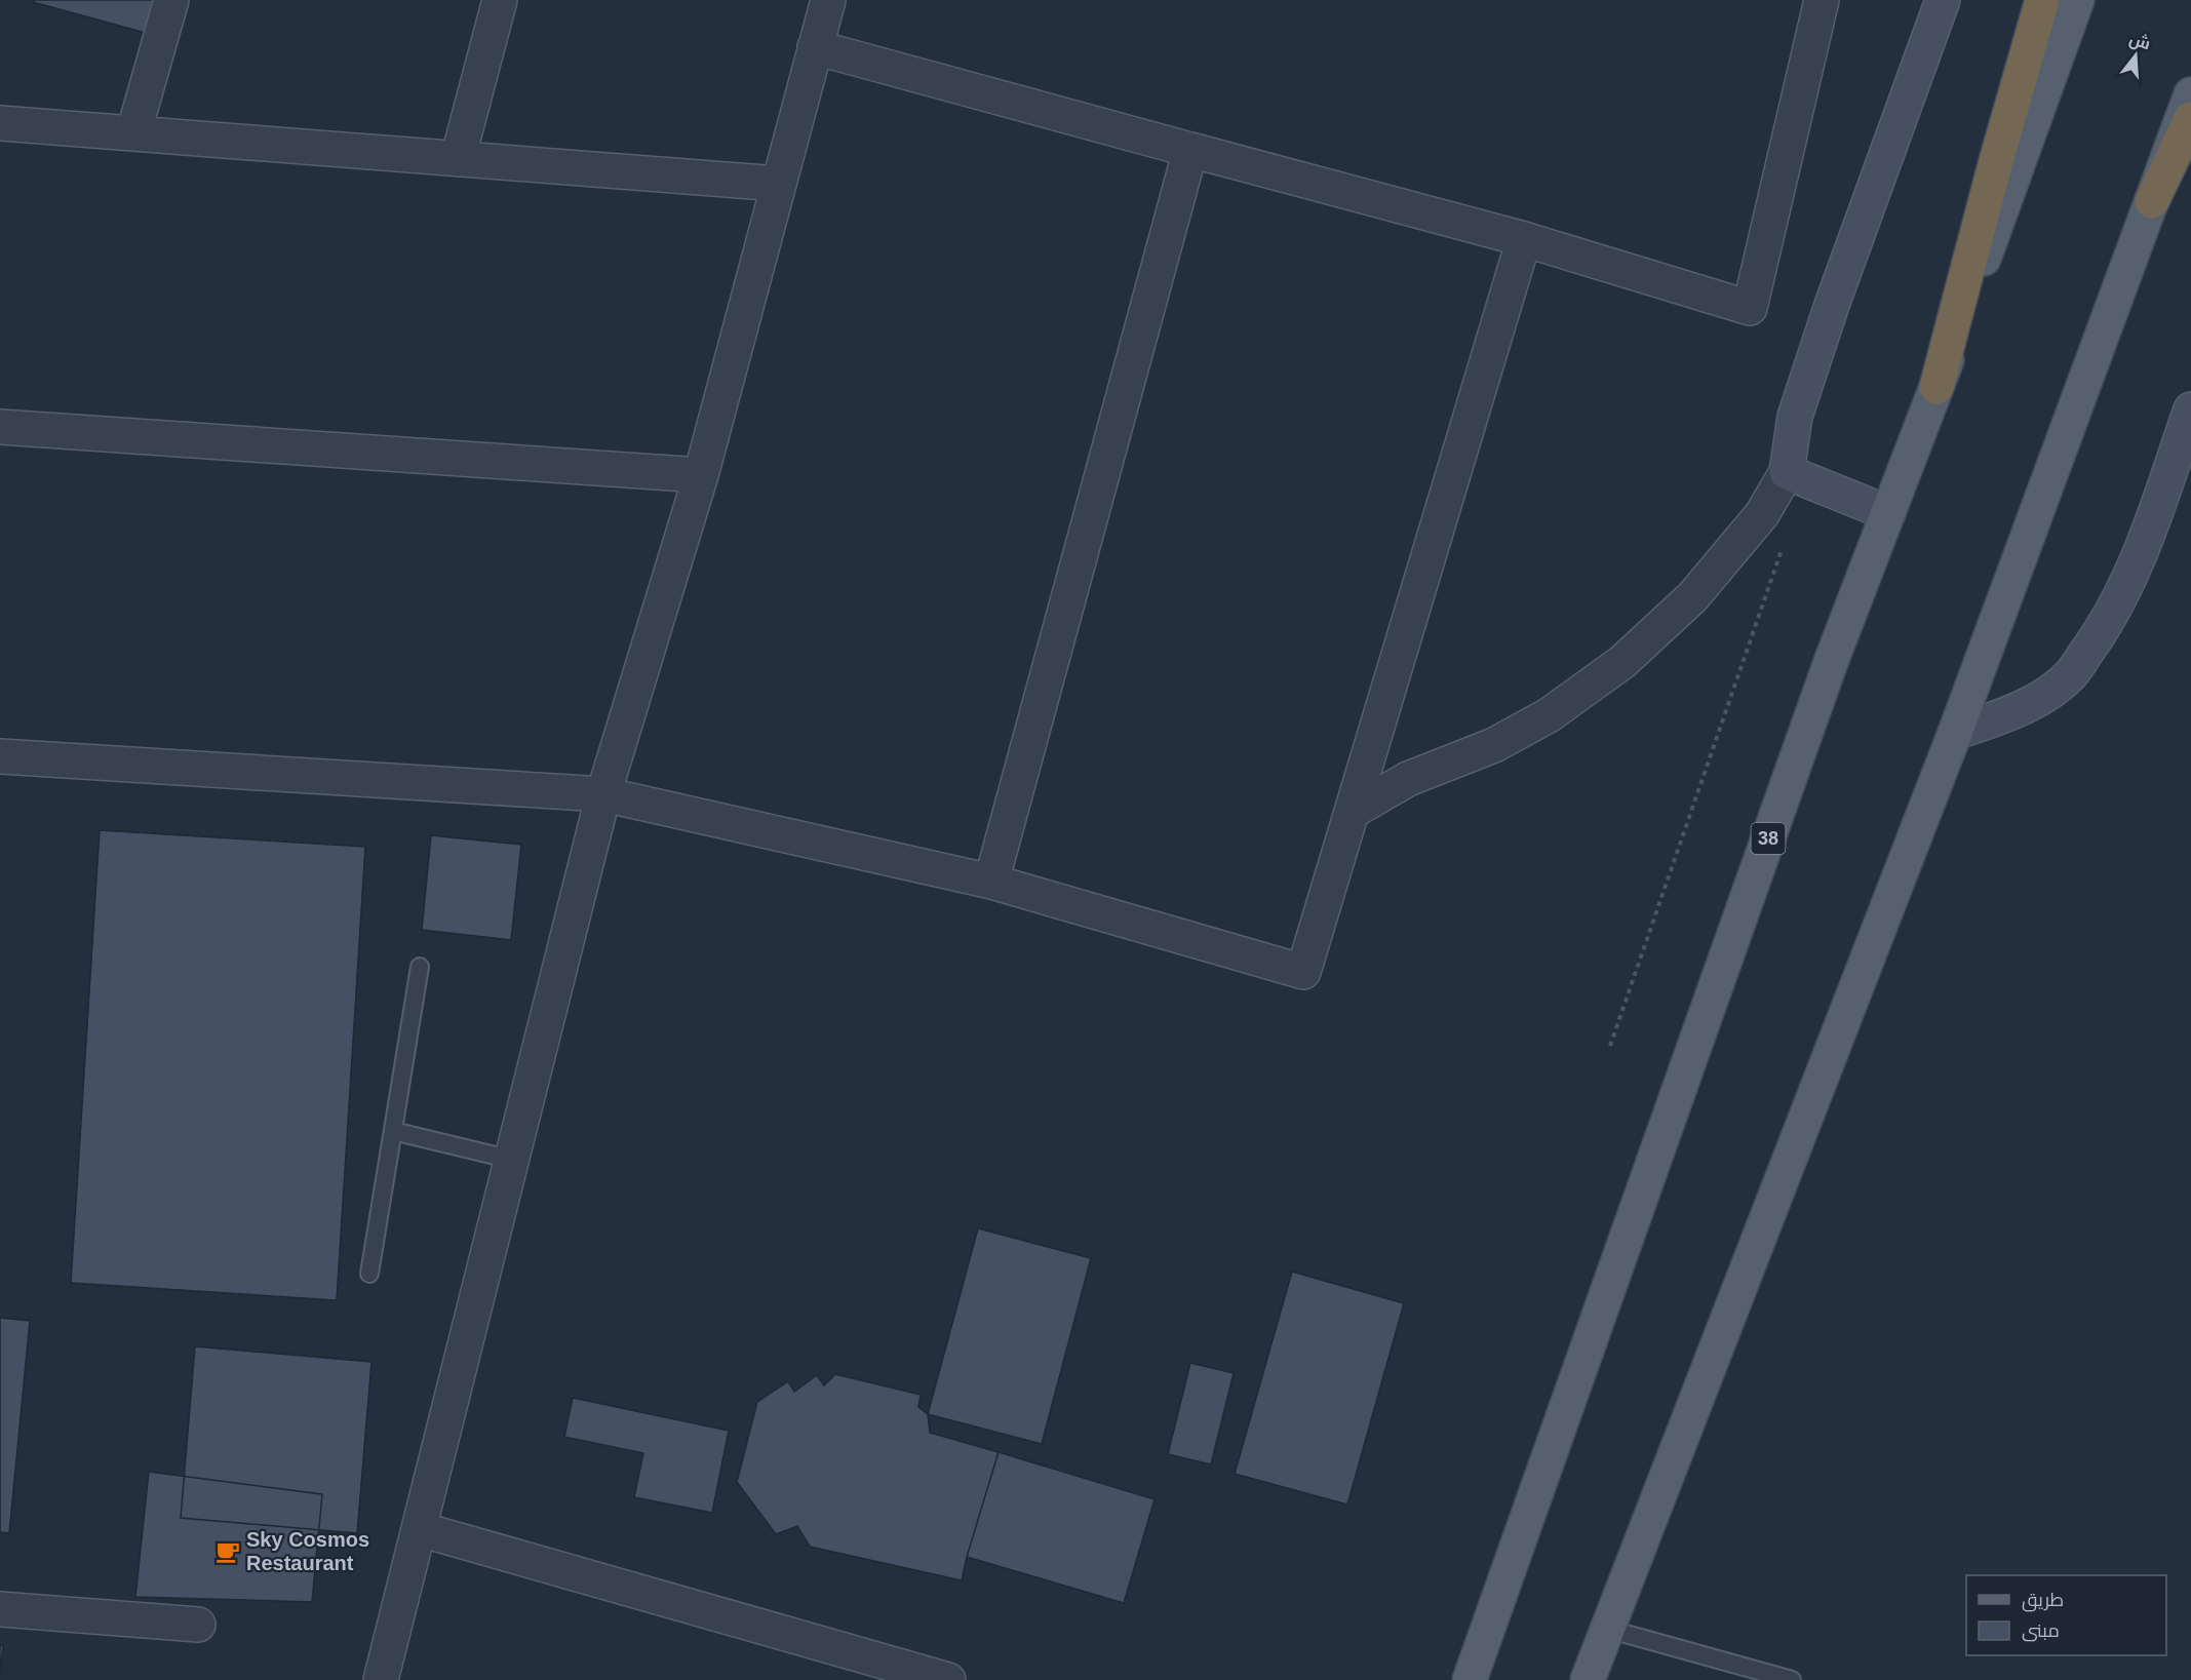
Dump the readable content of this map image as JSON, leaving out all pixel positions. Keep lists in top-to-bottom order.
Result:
{
  "streets": {
    "main road": ["38"]
  },
  "places": {
    "cafe": ["Sky Cosmos Restaurant"]
  },
  "legend": ["طريق", "مبنى"],
  "north": "top"
}
